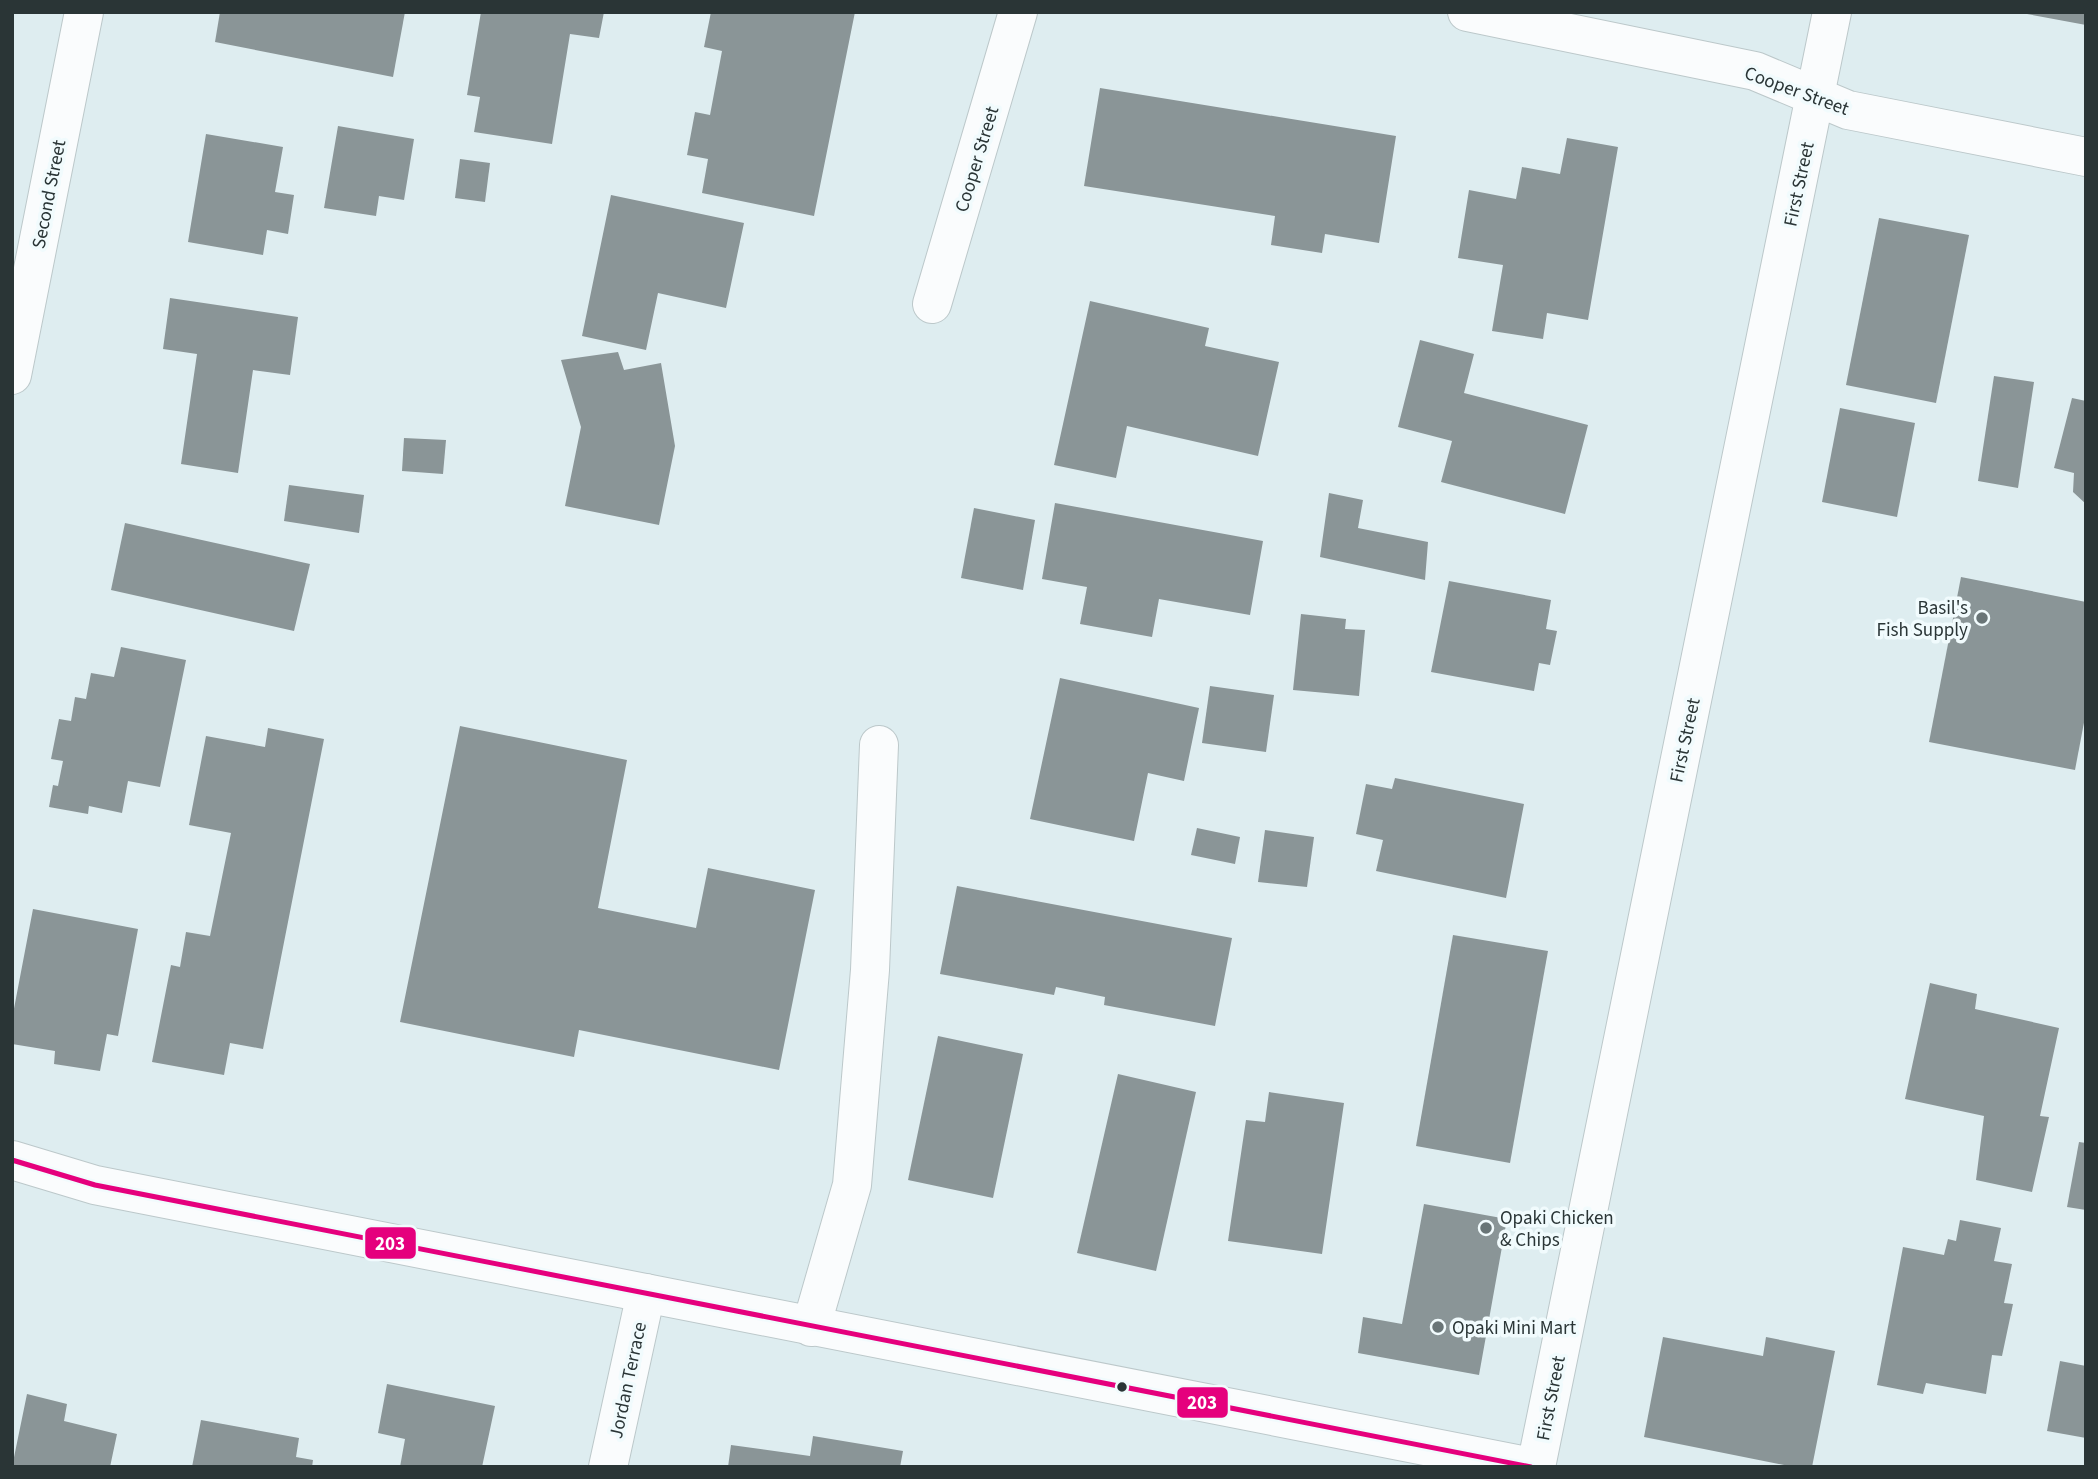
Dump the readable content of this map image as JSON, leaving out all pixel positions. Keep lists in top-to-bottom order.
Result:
{
  "streets": {
    "main road": [
      "Cooper Street",
      "First Street",
      "Second Street",
      "Jordan Terrace"
    ]
  },
  "crossings": [
    ["Cooper Street", "First Street"]
  ],
  "places": ["Basil's Fish Supply", "Opaki Chicken & Chips", "Opaki Mini Mart"],
  "lines": ["transit line 203"]
}
